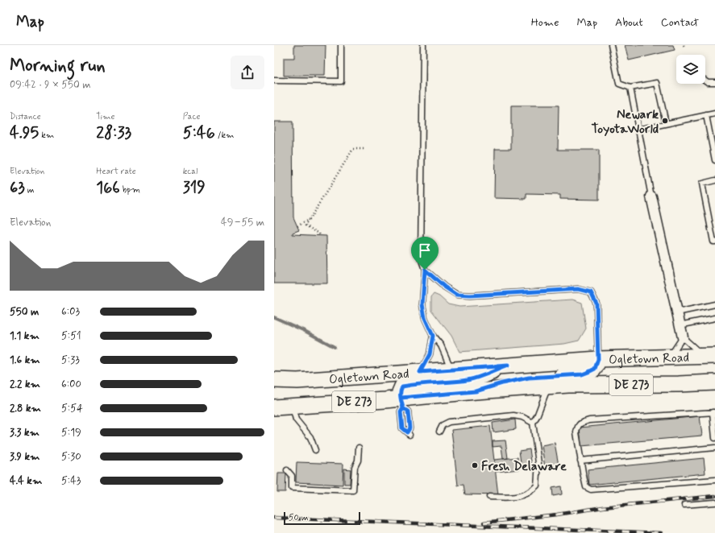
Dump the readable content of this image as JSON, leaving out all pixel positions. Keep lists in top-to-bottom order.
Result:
{
  "streets": {
    "main road": ["Ogletown Road", "DE 273"]
  },
  "places": ["Newark ToyotaWorld", "Fresh Delaware"],
  "scale_bar": "50 m",
  "page": {
    "header": "Map",
    "nav": [
      "Home",
      "Map",
      "About",
      "Contact"
    ],
    "heading": ["Morning run", "09:42 · 9 × 550 m"],
    "stats": [
      ["Distance", "4.95 km"],
      ["Time", "28:33"],
      ["Pace", "5:46 /km"],
      ["Elevation", "63 m"],
      ["Heart rate", "166 bpm"],
      ["kcal", "319"]
    ],
    "chart": ["Elevation", "49–55 m"],
    "list": [
      {
        "name": "550 m",
        "note": "6:03"
      },
      {
        "name": "1.1 km",
        "note": "5:51"
      },
      {
        "name": "1.6 km",
        "note": "5:33"
      },
      {
        "name": "2.2 km",
        "note": "6:00"
      },
      {
        "name": "2.8 km",
        "note": "5:54"
      },
      {
        "name": "3.3 km",
        "note": "5:19"
      },
      {
        "name": "3.9 km",
        "note": "5:30"
      },
      {
        "name": "4.4 km",
        "note": "5:43"
      }
    ],
    "scale": "50 m"
  }
}
